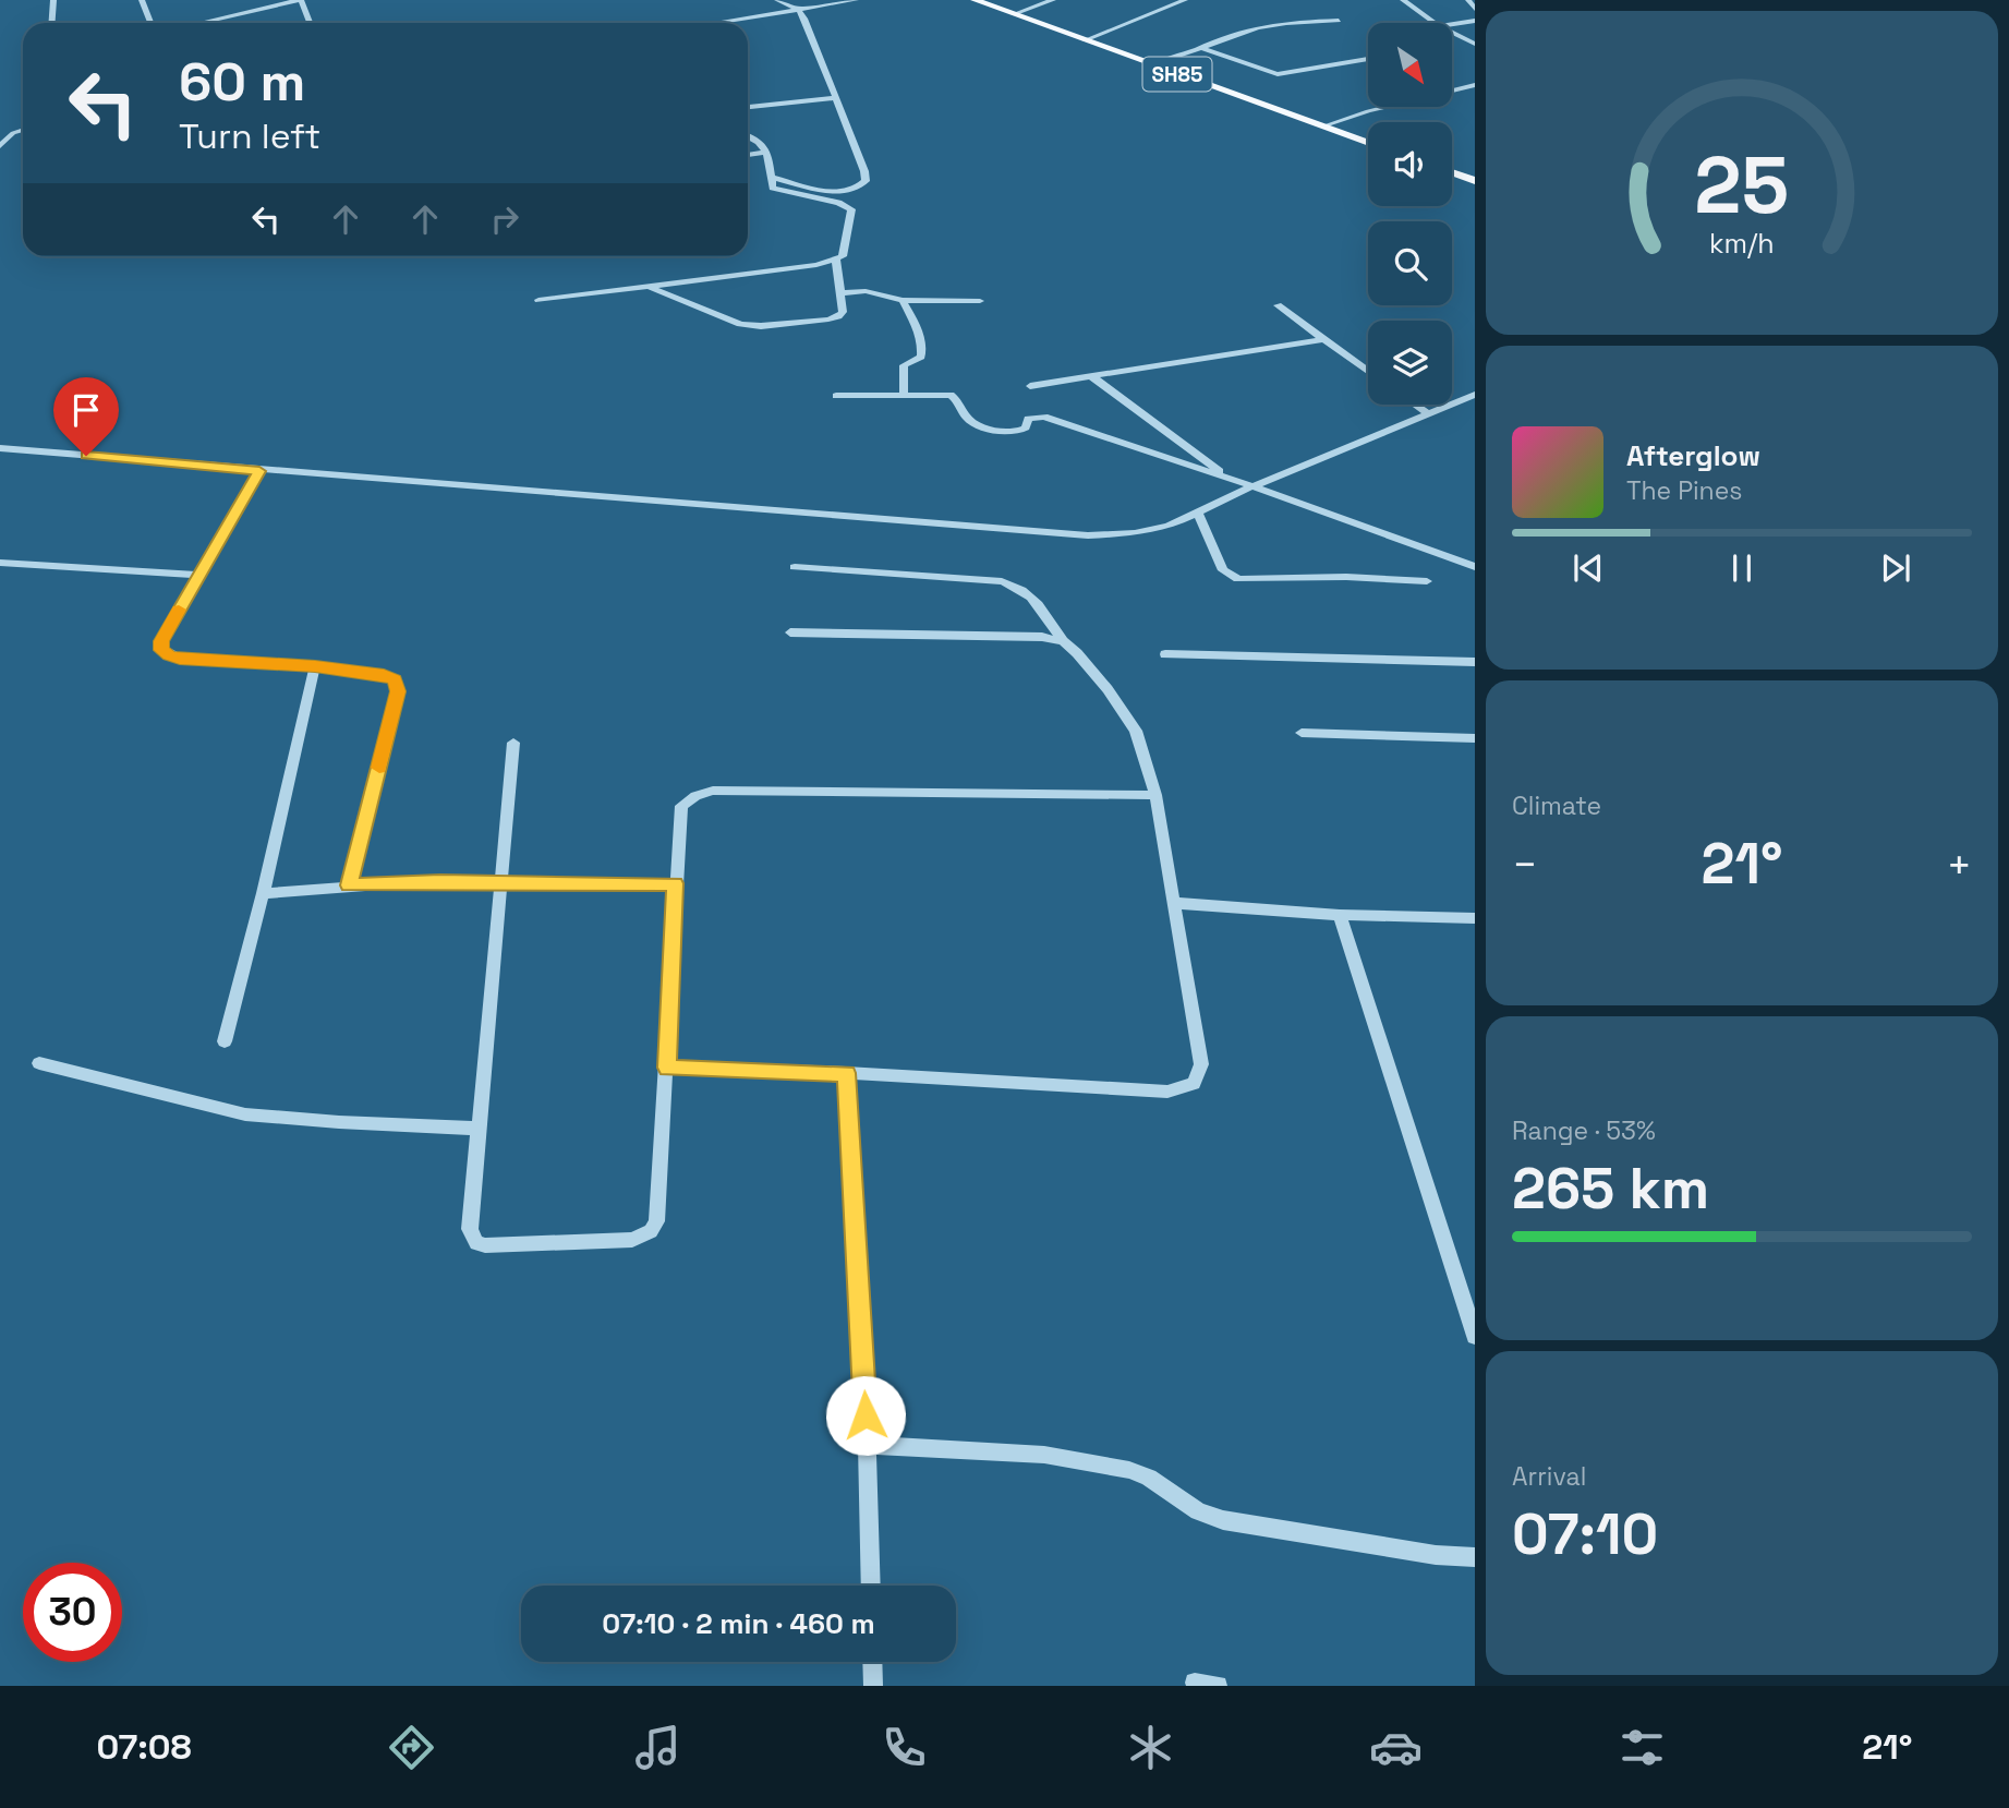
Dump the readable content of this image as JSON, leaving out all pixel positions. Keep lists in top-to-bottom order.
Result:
{
  "streets": {
    "main road": ["SH85"]
  },
  "north": "bottom right",
  "page": {
    "turn": ["60 m", "Turn left"],
    "song": ["Afterglow", "The Pines"],
    "tile": [
      "Climate",
      ["Range · 53%", "265 km"],
      ["Arrival", "07:10"]
    ],
    "heat": ["−", "21°", "+"],
    "limit": "30",
    "trip": "07:10 · 2 min · 460 m",
    "tabs": ["07:08", "21°"],
    "gauge": ["25", "km/h"]
  }
}
